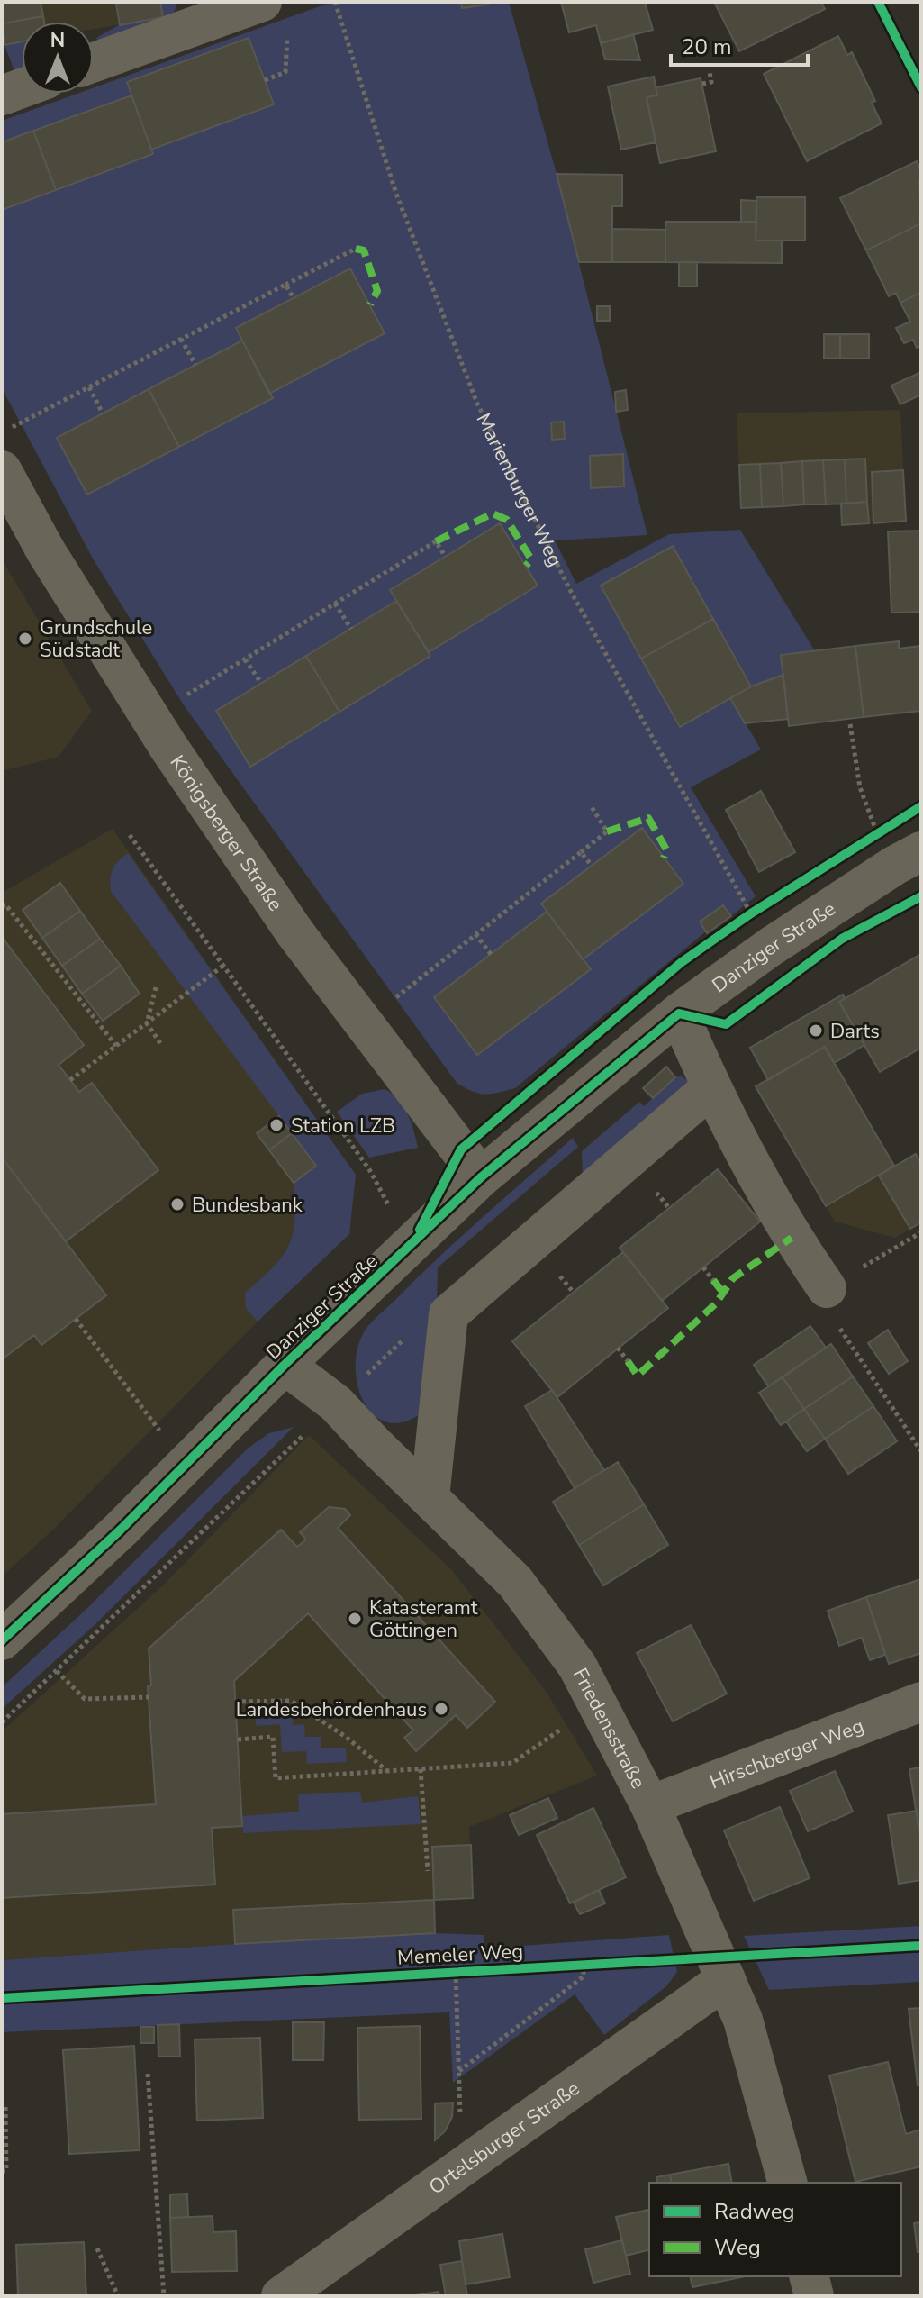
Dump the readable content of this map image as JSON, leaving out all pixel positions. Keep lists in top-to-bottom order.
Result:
{
  "streets": {
    "street": [
      "Königsberger Straße",
      "Danziger Straße",
      "Friedensstraße",
      "Hirschberger Weg",
      "Ortelsburger Straße"
    ],
    "path": ["Marienburger Weg"],
    "cycle path": ["Memeler Weg"]
  },
  "crossings": [
    ["Königsberger Straße", "Danziger Straße"],
    ["Danziger Straße", "Friedensstraße"],
    ["Friedensstraße", "Hirschberger Weg"],
    ["Friedensstraße", "Ortelsburger Straße"]
  ],
  "places": [
    "Grundschule Südstadt",
    "Darts",
    "Station LZB",
    "Bundesbank",
    "Katasteramt Göttingen",
    "Landesbehördenhaus"
  ],
  "legend": ["Radweg", "Weg"],
  "scale_bar": "20 m",
  "north": "top"
}
